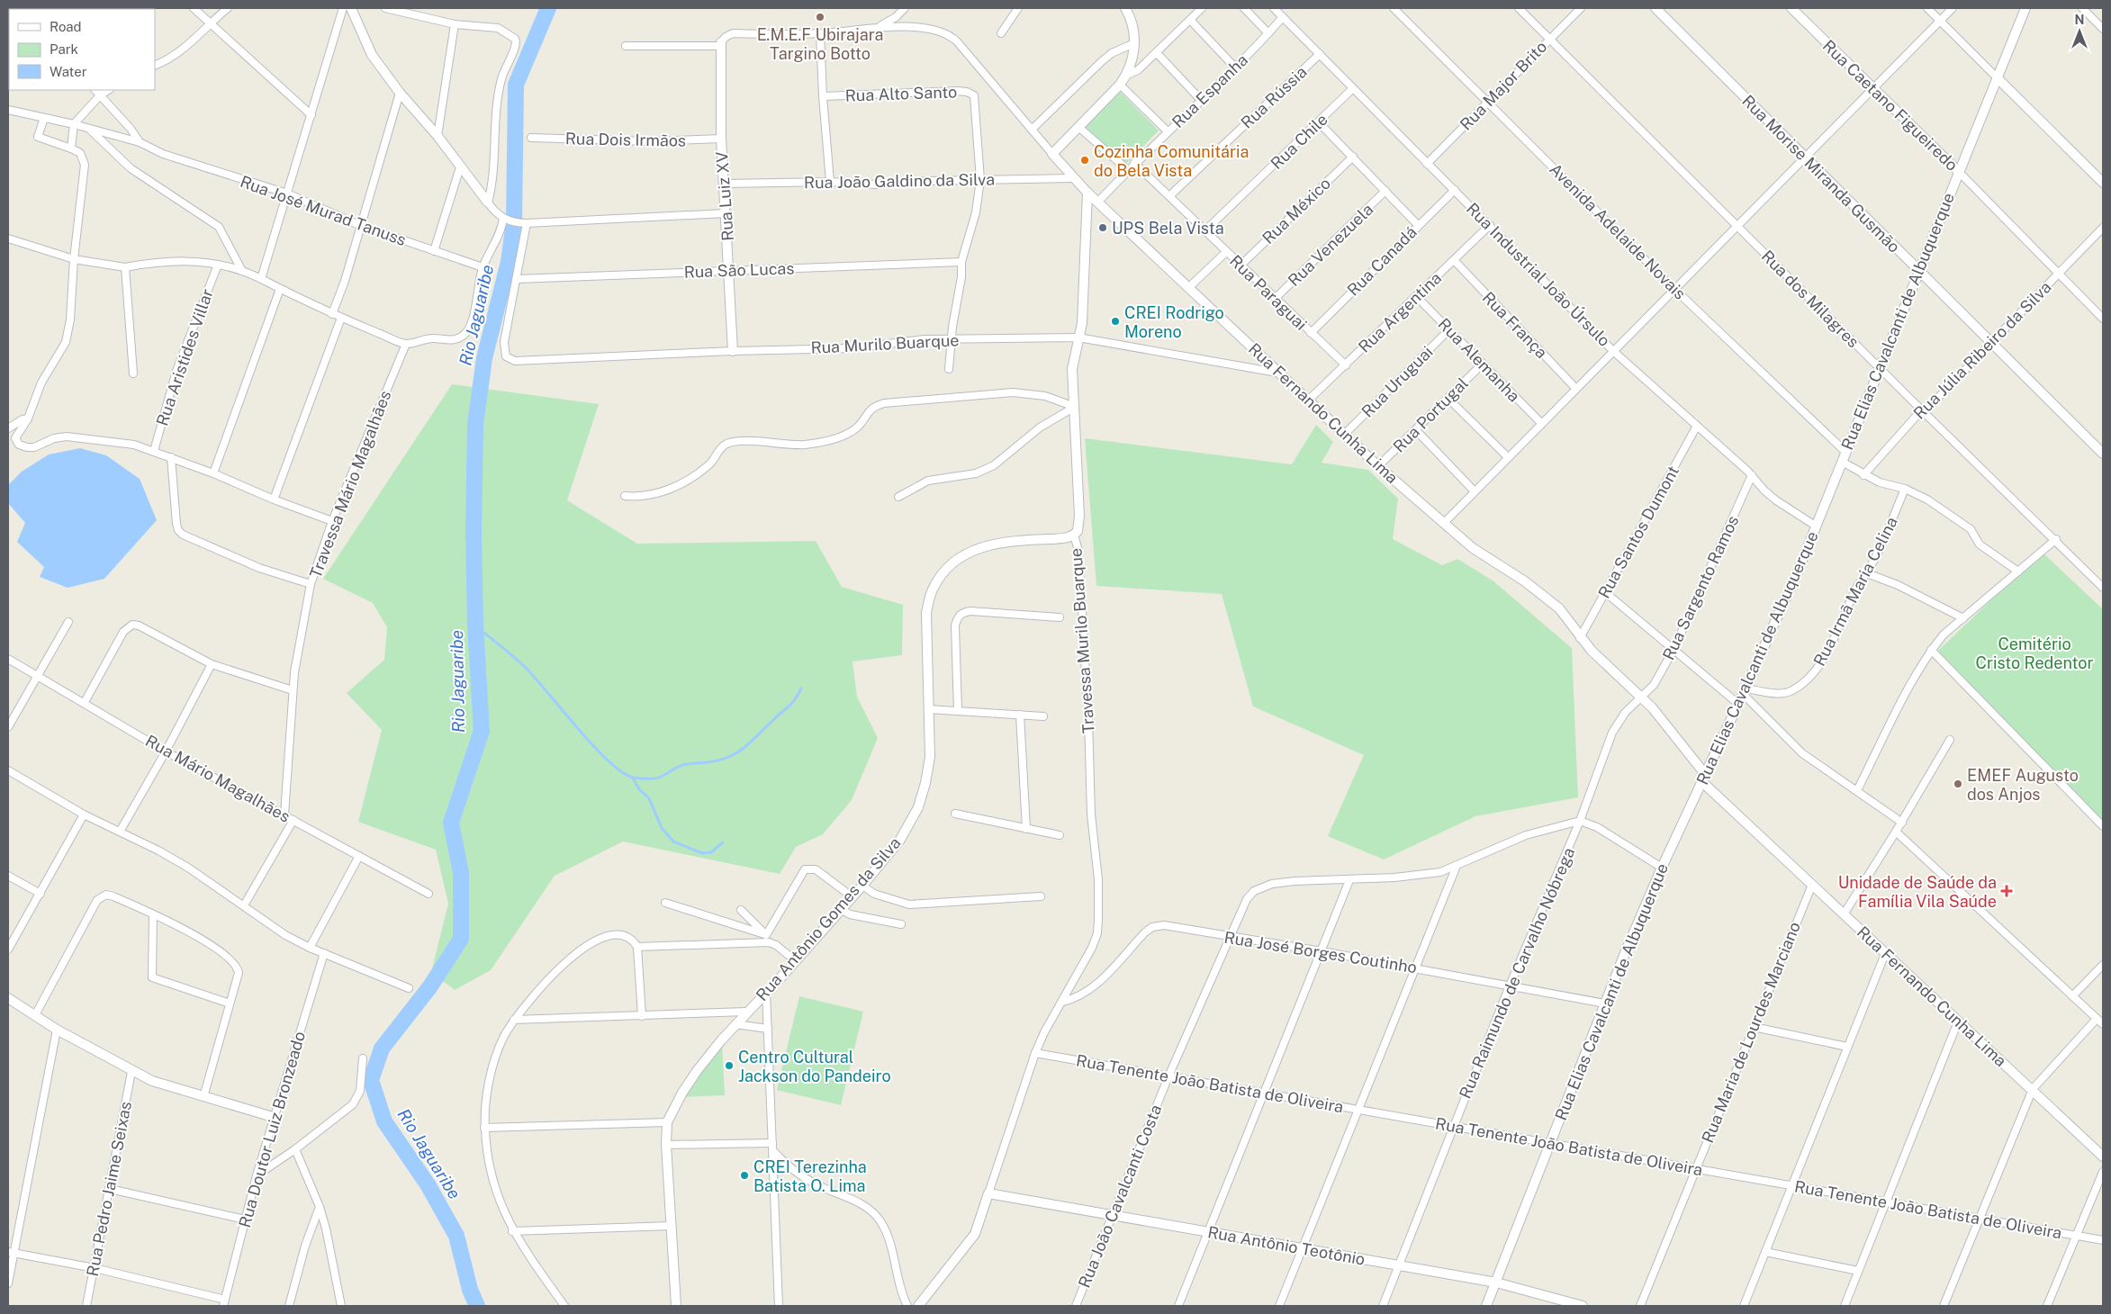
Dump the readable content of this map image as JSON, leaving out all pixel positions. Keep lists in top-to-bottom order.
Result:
{
  "streets": {
    "street": [
      "Rua Major Brito",
      "Rua Espanha",
      "Rua Alto Santo",
      "Rua Rússia",
      "Rua Caetano Figueiredo",
      "Rua Dois Irmãos",
      "Rua Chile",
      "Rua Morise Miranda Gusmão",
      "Rua João Galdino da Silva",
      "Rua Luiz XV",
      "Rua José Murad Tanuss",
      "Rua México",
      "Avenida Adelaide Novais",
      "Rua Venezuela",
      "Rua Canadá",
      "Rua São Lucas",
      "Rua Industrial João Úrsulo",
      "Rua Paraguai",
      "Rua dos Milagres",
      "Rua Argentina",
      "Rua Elias Cavalcanti de Albuquerque",
      "Rua França",
      "Rua Murilo Buarque",
      "Rua Júlia Ribeiro da Silva",
      "Rua Aristides Villar",
      "Rua Alemanha",
      "Rua Uruguai",
      "Rua Fernando Cunha Lima",
      "Rua Portugal",
      "Travessa Mário Magalhães",
      "Rua Santos Dumont",
      "Rua Sargento Ramos",
      "Rua Irmã Maria Celina",
      "Travessa Murilo Buarque",
      "Rua Mário Magalhães",
      "Rua Antônio Gomes da Silva",
      "Rua José Borges Coutinho",
      "Rua Raimundo de Carvalho Nóbrega",
      "Rua Maria de Lourdes Marciano",
      "Rua Tenente João Batista de Oliveira",
      "Rua Doutor Luiz Bronzeado",
      "Rua Pedro Jaime Seixas",
      "Rua João Cavalcanti Costa",
      "Rua Antônio Teotônio"
    ]
  },
  "crossings": [
    ["Rua Major Brito", "Avenida Adelaide Novais"],
    ["Rua Major Brito", "Rua Industrial João Úrsulo"],
    ["Rua Major Brito", "Rua dos Milagres"],
    ["Rua Espanha", "Rua Industrial João Úrsulo"],
    ["Rua Espanha", "Rua Paraguai"],
    ["Rua Espanha", "Rua Fernando Cunha Lima"],
    ["Rua Alto Santo", "Rua João Galdino da Silva"],
    ["Rua Rússia", "Rua Industrial João Úrsulo"],
    ["Rua Rússia", "Rua Paraguai"],
    ["Rua Caetano Figueiredo", "Rua Elias Cavalcanti de Albuquerque"],
    ["Rua Caetano Figueiredo", "Rua Júlia Ribeiro da Silva"],
    ["Rua Dois Irmãos", "Rua Luiz XV"],
    ["Rua Chile", "Rua Industrial João Úrsulo"],
    ["Rua Chile", "Rua Paraguai"],
    ["Rua Morise Miranda Gusmão", "Rua Elias Cavalcanti de Albuquerque"],
    ["Rua Morise Miranda Gusmão", "Rua Júlia Ribeiro da Silva"],
    ["Rua João Galdino da Silva", "Rua Luiz XV"],
    ["Rua João Galdino da Silva", "Rua Fernando Cunha Lima"],
    ["Rua Luiz XV", "Rua São Lucas"],
    ["Rua Luiz XV", "Rua Murilo Buarque"],
    ["Rua México", "Rua Paraguai"],
    ["Avenida Adelaide Novais", "Rua Elias Cavalcanti de Albuquerque"],
    ["Rua Venezuela", "Rua Paraguai"],
    ["Rua Canadá", "Rua Industrial João Úrsulo"],
    ["Rua Canadá", "Rua Paraguai"],
    ["Rua São Lucas", "Rua Murilo Buarque"],
    ["Rua Industrial João Úrsulo", "Rua Argentina"],
    ["Rua Industrial João Úrsulo", "Rua Elias Cavalcanti de Albuquerque"],
    ["Rua Industrial João Úrsulo", "Rua Santos Dumont"],
    ["Rua Industrial João Úrsulo", "Rua Sargento Ramos"],
    ["Rua Paraguai", "Rua Argentina"],
    ["Rua dos Milagres", "Rua Elias Cavalcanti de Albuquerque"],
    ["Rua dos Milagres", "Rua Júlia Ribeiro da Silva"],
    ["Rua Argentina", "Rua França"],
    ["Rua Argentina", "Rua Alemanha"],
    ["Rua Argentina", "Rua Fernando Cunha Lima"],
    ["Rua Elias Cavalcanti de Albuquerque", "Rua Fernando Cunha Lima"],
    ["Rua Elias Cavalcanti de Albuquerque", "Rua Irmã Maria Celina"],
    ["Rua Elias Cavalcanti de Albuquerque", "Rua José Borges Coutinho"],
    ["Rua Elias Cavalcanti de Albuquerque", "Rua Tenente João Batista de Oliveira"],
    ["Rua Elias Cavalcanti de Albuquerque", "Rua Antônio Teotônio"],
    ["Rua Murilo Buarque", "Rua Fernando Cunha Lima"],
    ["Rua Murilo Buarque", "Travessa Murilo Buarque"],
    ["Rua Alemanha", "Rua Uruguai"],
    ["Rua Alemanha", "Rua Portugal"],
    ["Rua Uruguai", "Rua Fernando Cunha Lima"],
    ["Rua Fernando Cunha Lima", "Rua Portugal"],
    ["Rua Fernando Cunha Lima", "Rua Santos Dumont"],
    ["Rua Fernando Cunha Lima", "Rua Sargento Ramos"],
    ["Rua Fernando Cunha Lima", "Travessa Murilo Buarque"],
    ["Rua Fernando Cunha Lima", "Rua Raimundo de Carvalho Nóbrega"],
    ["Rua Fernando Cunha Lima", "Rua Maria de Lourdes Marciano"],
    ["Travessa Mário Magalhães", "Rua Mário Magalhães"],
    ["Rua Sargento Ramos", "Rua Raimundo de Carvalho Nóbrega"],
    ["Travessa Murilo Buarque", "Rua Antônio Gomes da Silva"],
    ["Travessa Murilo Buarque", "Rua José Borges Coutinho"],
    ["Travessa Murilo Buarque", "Rua Tenente João Batista de Oliveira"],
    ["Travessa Murilo Buarque", "Rua Antônio Teotônio"],
    ["Rua José Borges Coutinho", "Rua Raimundo de Carvalho Nóbrega"],
    ["Rua José Borges Coutinho", "Rua João Cavalcanti Costa"],
    ["Rua Raimundo de Carvalho Nóbrega", "Rua Tenente João Batista de Oliveira"],
    ["Rua Raimundo de Carvalho Nóbrega", "Rua João Cavalcanti Costa"],
    ["Rua Raimundo de Carvalho Nóbrega", "Rua Antônio Teotônio"],
    ["Rua Maria de Lourdes Marciano", "Rua Tenente João Batista de Oliveira"],
    ["Rua Tenente João Batista de Oliveira", "Rua João Cavalcanti Costa"],
    ["Rua João Cavalcanti Costa", "Rua Antônio Teotônio"]
  ],
  "water": ["Rio Jaguaribe"],
  "parks": ["Cemitério Cristo Redentor"],
  "places": {
    "other": [
      "E.M.E.F Ubirajara Targino Botto",
      "Cozinha Comunitária do Bela Vista",
      "UPS Bela Vista",
      "CREI Rodrigo Moreno",
      "EMEF Augusto dos Anjos",
      "Centro Cultural Jackson do Pandeiro",
      "CREI Terezinha Batista O. Lima"
    ],
    "health": ["Unidade de Saúde da Família Vila Saúde"]
  },
  "legend": ["Road", "Park", "Water"],
  "north": "top"
}
